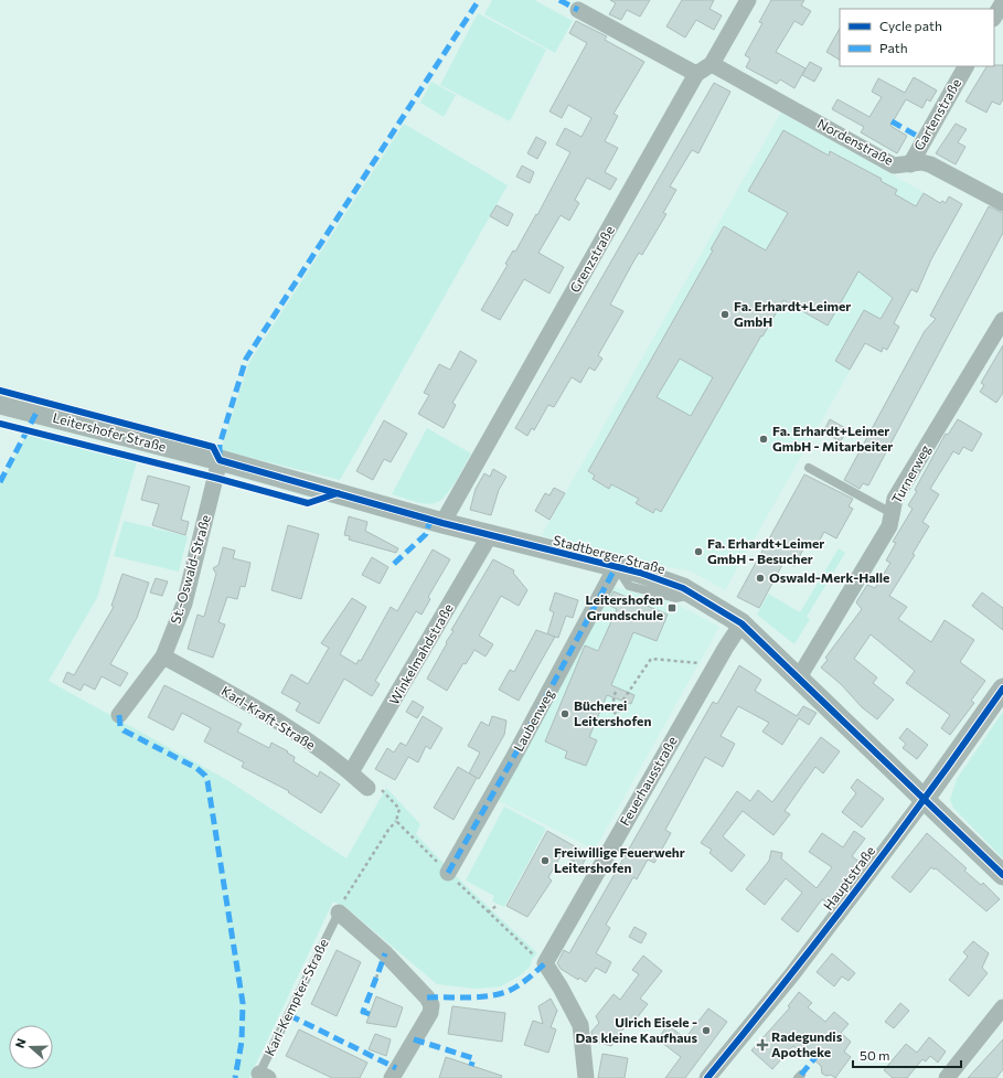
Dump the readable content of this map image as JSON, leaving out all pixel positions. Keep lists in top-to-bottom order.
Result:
{
  "streets": {
    "street": [
      "Gartenstraße",
      "Nordenstraße",
      "Grenzstraße",
      "Leitershofer Straße",
      "Turnerweg",
      "Stadtberger Straße",
      "St.-Oswald-Straße",
      "Winkelmahdstraße",
      "Karl-Kraft-Straße",
      "Laubenweg",
      "Feuerhausstraße",
      "Hauptstraße"
    ],
    "lane": ["Karl-Kempter-Straße"]
  },
  "crossings": [
    ["Gartenstraße", "Nordenstraße"],
    ["Nordenstraße", "Grenzstraße"],
    ["Grenzstraße", "Stadtberger Straße"],
    ["Leitershofer Straße", "Stadtberger Straße"],
    ["Leitershofer Straße", "St.-Oswald-Straße"],
    ["Turnerweg", "Stadtberger Straße"],
    ["Stadtberger Straße", "St.-Oswald-Straße"],
    ["Stadtberger Straße", "Winkelmahdstraße"],
    ["Stadtberger Straße", "Laubenweg"],
    ["Stadtberger Straße", "Feuerhausstraße"],
    ["Stadtberger Straße", "Hauptstraße"],
    ["St.-Oswald-Straße", "Karl-Kraft-Straße"],
    ["Winkelmahdstraße", "Karl-Kraft-Straße"]
  ],
  "places": {
    "other": [
      "Fa. Erhardt+Leimer GmbH",
      "Fa. Erhardt+Leimer GmbH - Mitarbeiter",
      "Fa. Erhardt+Leimer GmbH - Besucher",
      "Oswald-Merk-Halle",
      "Bücherei Leitershofen",
      "Freiwillige Feuerwehr Leitershofen",
      "Ulrich Eisele - Das kleine Kaufhaus"
    ],
    "transit": ["Leitershofen Grundschule"],
    "health": ["Radegundis Apotheke"]
  },
  "legend": ["Cycle path", "Path"],
  "scale_bar": "50 m",
  "north": "left"
}
